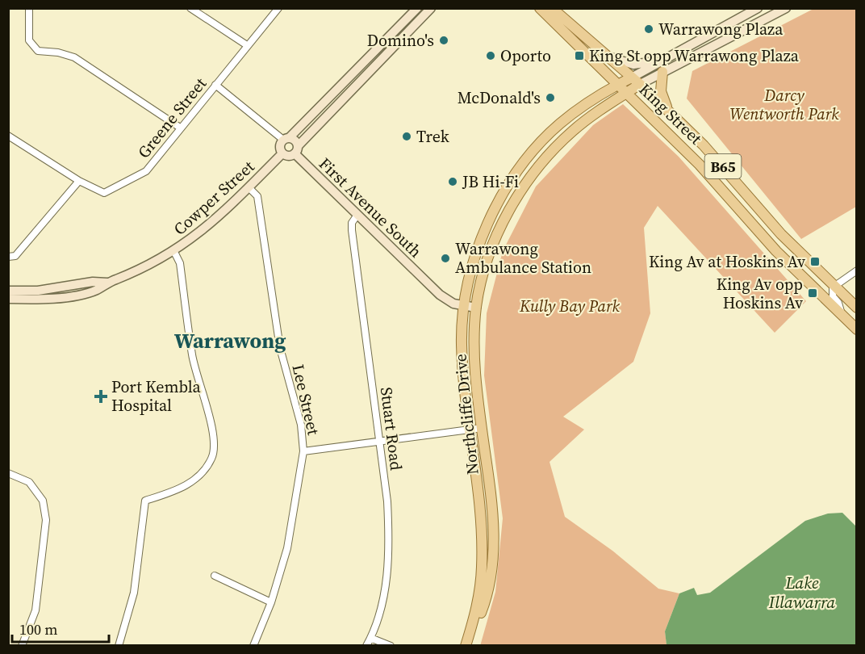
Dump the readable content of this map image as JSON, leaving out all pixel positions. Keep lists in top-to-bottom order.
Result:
{
  "streets": {
    "main road": [
      "King Street",
      "B65",
      "Cowper Street",
      "First Avenue South",
      "Northcliffe Drive"
    ],
    "street": ["Greene Street", "Lee Street", "Stuart Road"]
  },
  "crossings": [
    ["King Street", "Northcliffe Drive"],
    ["Cowper Street", "First Avenue South"],
    ["Cowper Street", "Lee Street"],
    ["First Avenue South", "Northcliffe Drive"],
    ["First Avenue South", "Stuart Road"]
  ],
  "districts": ["Warrawong"],
  "water": ["Lake Illawarra"],
  "parks": ["Darcy Wentworth Park", "Kully Bay Park"],
  "places": {
    "other": [
      "Warrawong Plaza",
      "Domino's",
      "Oporto",
      "McDonald's",
      "Trek",
      "JB Hi-Fi",
      "Warrawong Ambulance Station"
    ],
    "transit": ["King St opp Warrawong Plaza", "King Av at Hoskins Av", "King Av opp Hoskins Av"],
    "health": ["Port Kembla Hospital"]
  },
  "scale_bar": "100 m"
}
